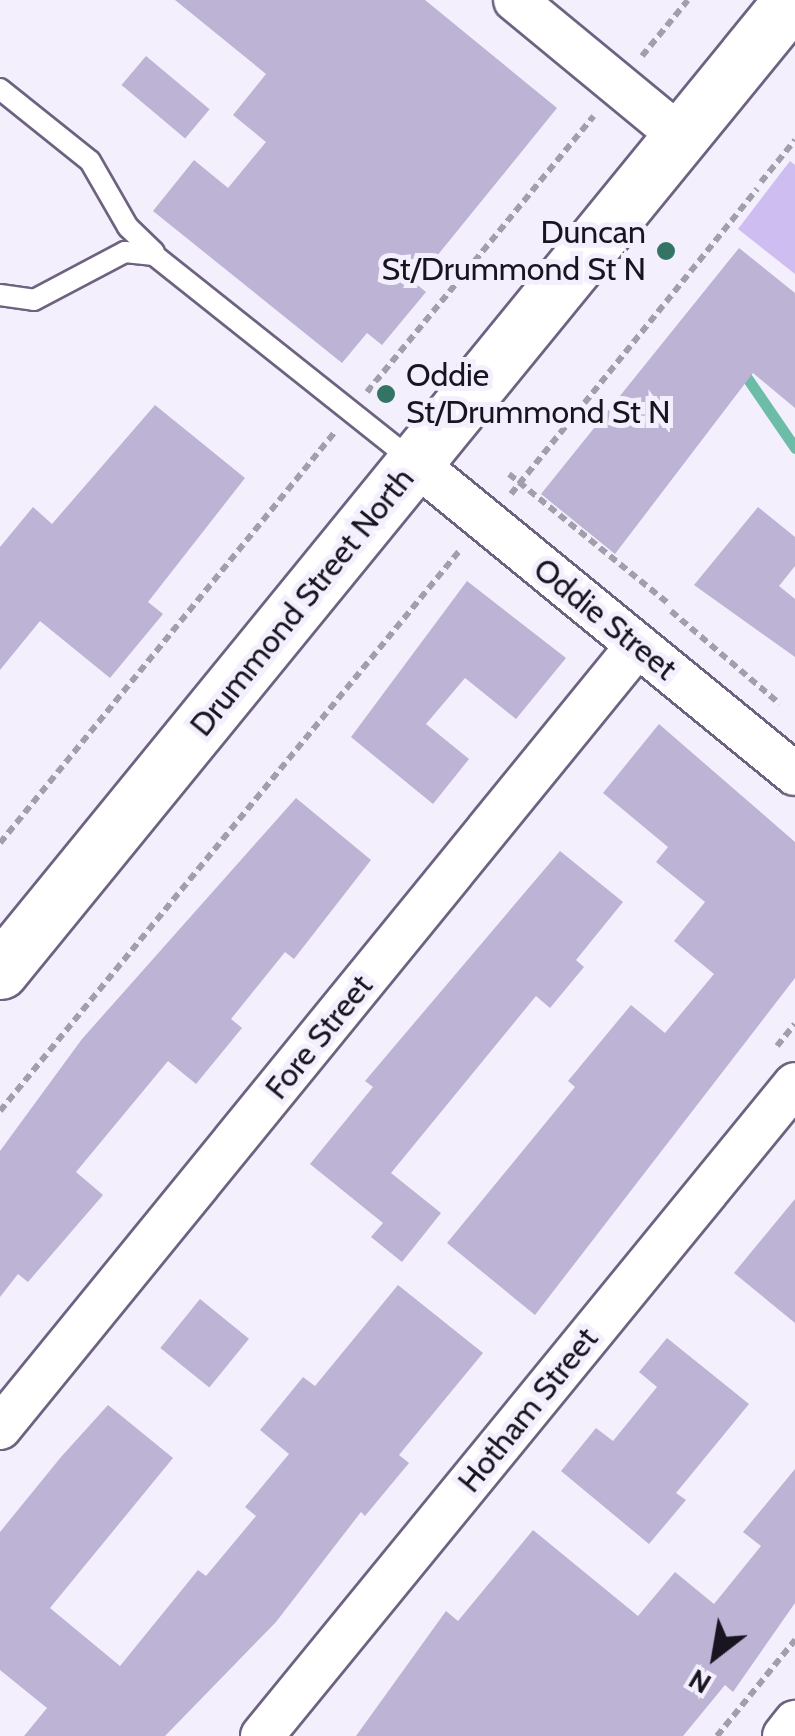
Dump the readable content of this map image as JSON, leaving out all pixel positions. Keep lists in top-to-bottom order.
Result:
{
  "streets": {
    "main road": ["Drummond Street North"],
    "street": ["Oddie Street", "Fore Street", "Hotham Street"]
  },
  "crossings": [
    ["Drummond Street North", "Oddie Street"],
    ["Oddie Street", "Fore Street"]
  ],
  "places": ["Duncan St/Drummond St N", "Oddie St/Drummond St N"],
  "north": "bottom left"
}
